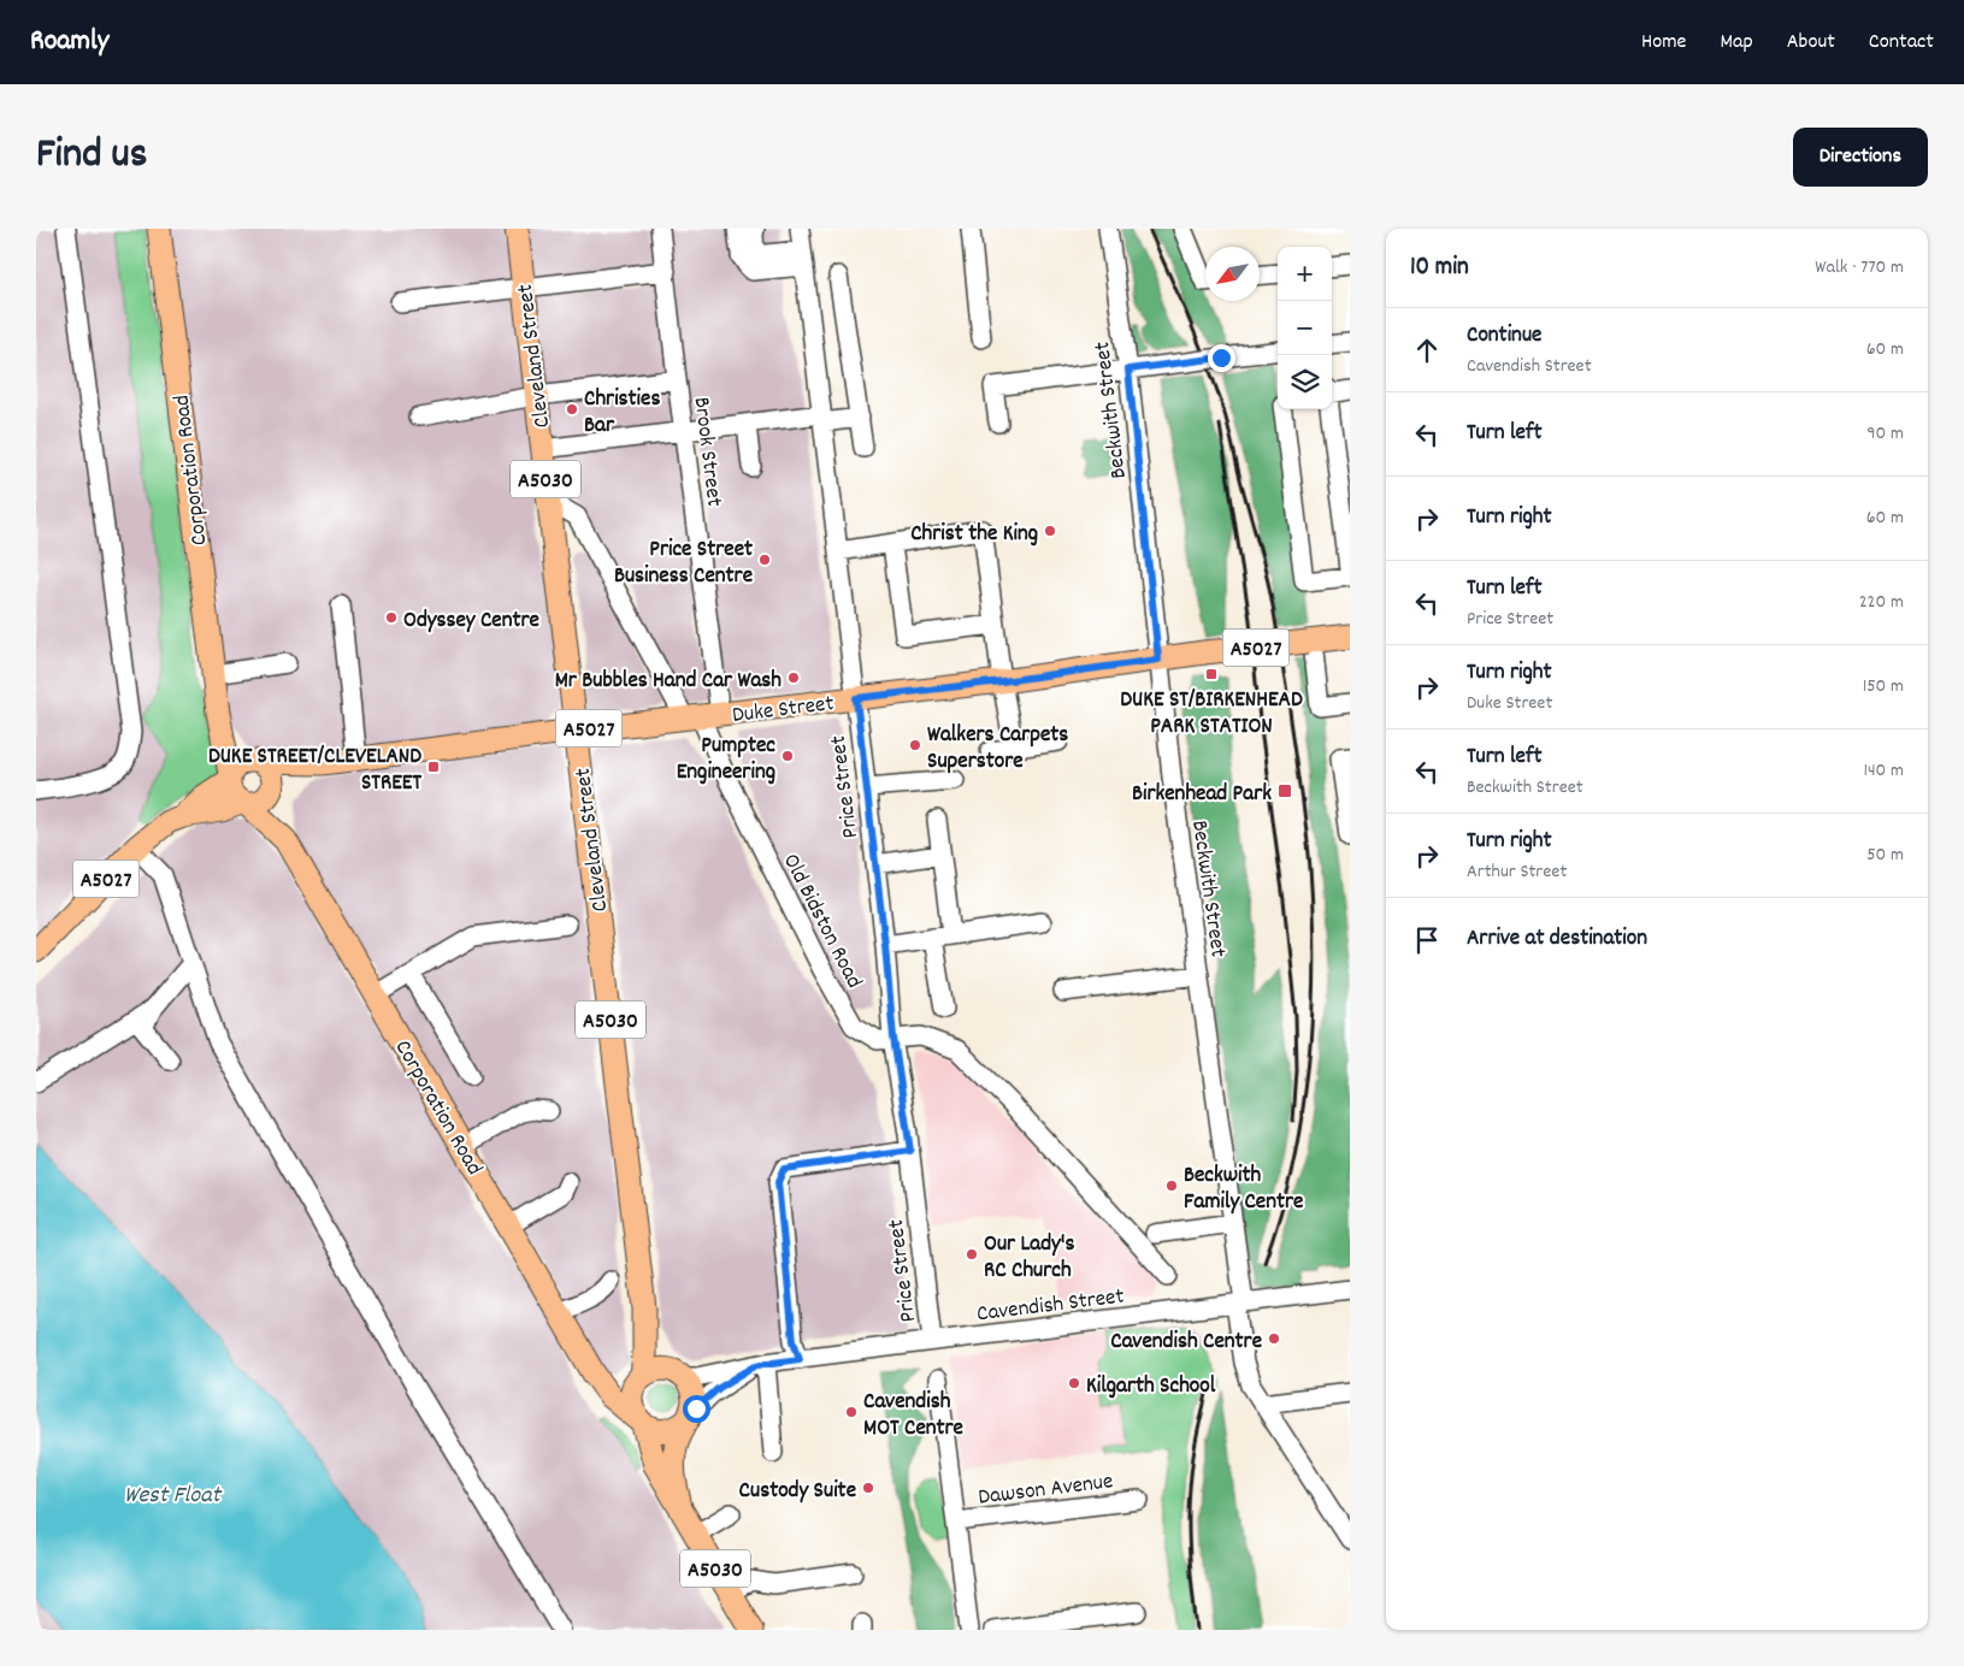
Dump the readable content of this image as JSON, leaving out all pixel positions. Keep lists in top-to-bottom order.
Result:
{
  "streets": {
    "main road": [
      "Cleveland Street",
      "Corporation Road",
      "A5030",
      "A5027",
      "Duke Street"
    ],
    "street": [
      "Beckwith Street",
      "Brook Street",
      "Price Street",
      "Old Bidston Road",
      "Cavendish Street",
      "Dawson Avenue"
    ]
  },
  "crossings": [
    ["Cleveland Street", "Corporation Road"],
    ["Cleveland Street", "A5030"],
    ["Cleveland Street", "Duke Street"],
    ["Cleveland Street", "Old Bidston Road"],
    ["Cleveland Street", "Cavendish Street"],
    ["Beckwith Street", "Duke Street"],
    ["Beckwith Street", "Cavendish Street"],
    ["Brook Street", "Duke Street"],
    ["Brook Street", "Old Bidston Road"],
    ["Corporation Road", "A5030"],
    ["Corporation Road", "A5027"],
    ["Corporation Road", "Duke Street"],
    ["Corporation Road", "Cavendish Street"],
    ["A5030", "Cavendish Street"],
    ["A5027", "Duke Street"],
    ["Duke Street", "Price Street"],
    ["Duke Street", "Old Bidston Road"],
    ["Price Street", "Old Bidston Road"],
    ["Price Street", "Cavendish Street"]
  ],
  "water": ["West Float"],
  "places": {
    "other": [
      "Christies Bar",
      "Christ the King",
      "Price Street Business Centre",
      "Odyssey Centre",
      "Mr Bubbles Hand Car Wash",
      "Walkers Carpets Superstore",
      "Pumptec Engineering",
      "Beckwith Family Centre",
      "Our Lady's RC Church",
      "Cavendish Centre",
      "Kilgarth School",
      "Cavendish MOT Centre",
      "Custody Suite"
    ],
    "transit": ["DUKE ST/BIRKENHEAD PARK STATION", "DUKE STREET/CLEVELAND STREET", "Birkenhead Park"]
  },
  "north": "bottom left",
  "page": {
    "header": "Roamly",
    "nav": [
      "Home",
      "Map",
      "About",
      "Contact"
    ],
    "title": "Find us",
    "buttons": "Directions",
    "heading": ["10 min", "Walk · 770 m"],
    "map_buttons": ["+", "−"],
    "list": [
      ["Continue", "Cavendish Street", "60 m"],
      ["Turn left", "90 m"],
      ["Turn right", "60 m"],
      ["Turn left", "Price Street", "220 m"],
      ["Turn right", "Duke Street", "150 m"],
      ["Turn left", "Beckwith Street", "140 m"],
      ["Turn right", "Arthur Street", "50 m"],
      "Arrive at destination"
    ]
  }
}
